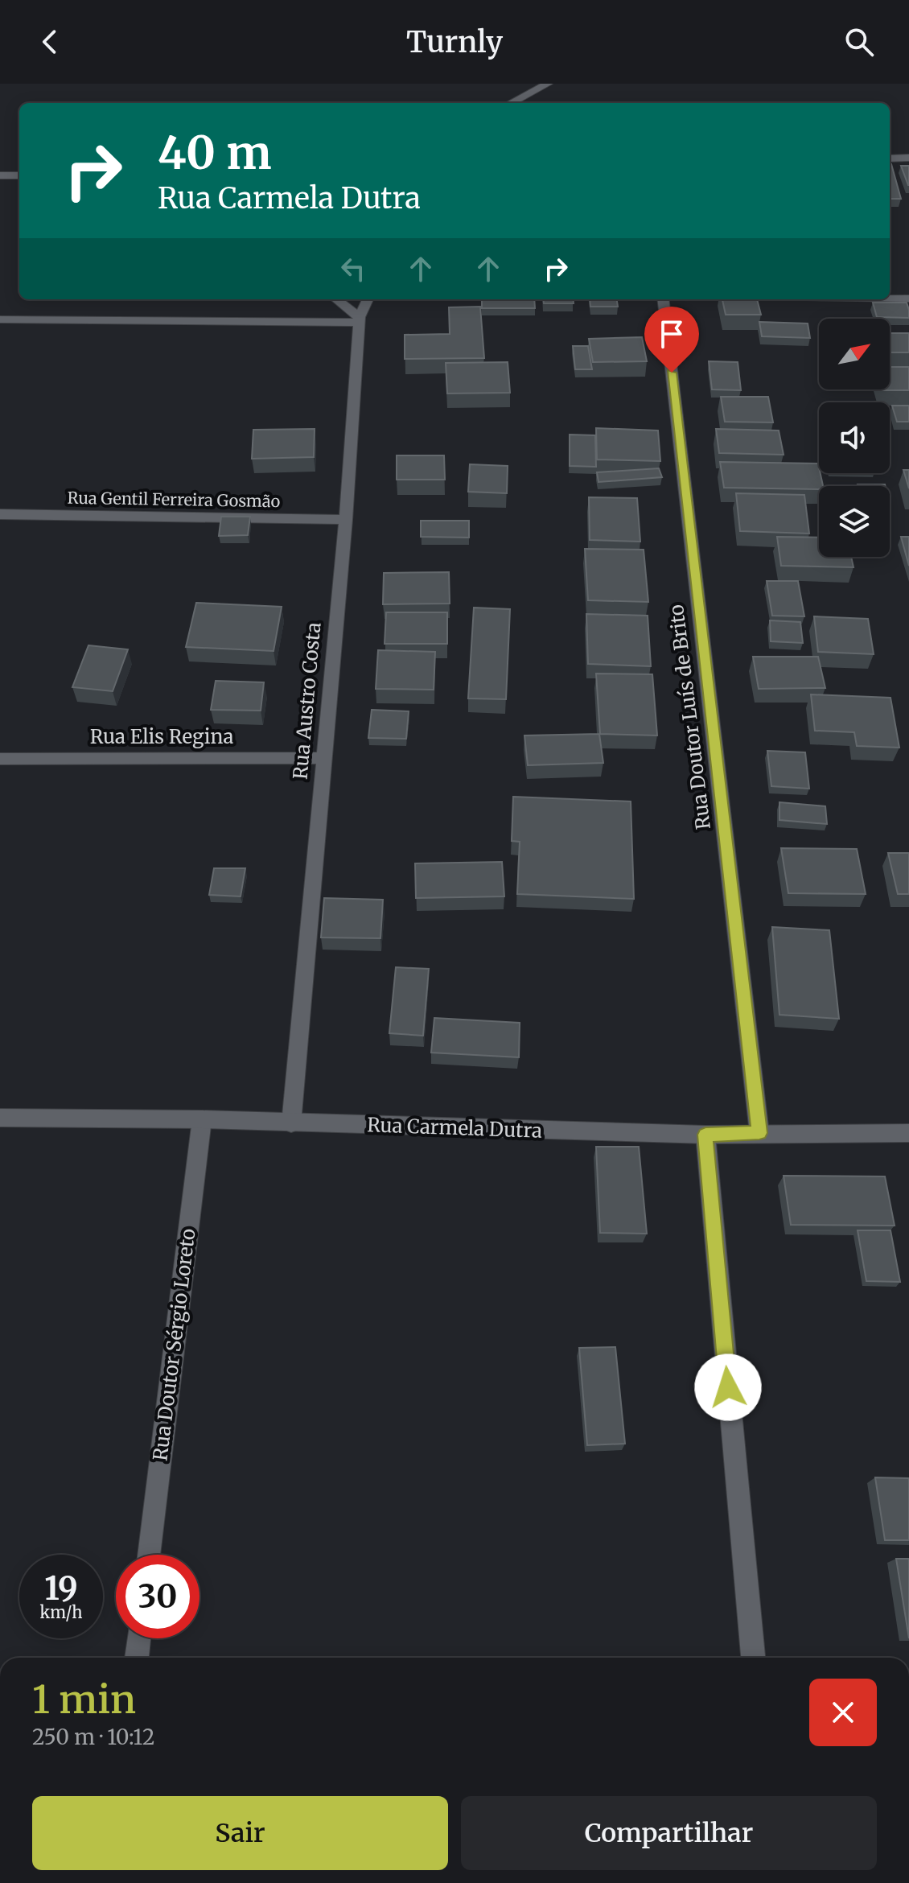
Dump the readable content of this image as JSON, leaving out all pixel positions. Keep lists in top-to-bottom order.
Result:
{
  "streets": {
    "street": [
      "Rua Gentil Ferreira Gosmão",
      "Rua Austro Costa",
      "Rua Doutor Luís de Brito",
      "Rua Elis Regina",
      "Rua Carmela Dutra",
      "Rua Doutor Sérgio Loreto"
    ]
  },
  "crossings": [
    ["Rua Gentil Ferreira Gosmão", "Rua Austro Costa"],
    ["Rua Austro Costa", "Rua Elis Regina"],
    ["Rua Austro Costa", "Rua Carmela Dutra"],
    ["Rua Doutor Luís de Brito", "Rua Carmela Dutra"],
    ["Rua Carmela Dutra", "Rua Doutor Sérgio Loreto"]
  ],
  "north": "top right",
  "page": {
    "header": "Turnly",
    "turn": ["40 m", "Rua Carmela Dutra"],
    "speed": "19 km/h",
    "limit": "30",
    "heading": ["1 min", "250 m · 10:12"],
    "buttons": ["Sair", "Compartilhar"]
  }
}
